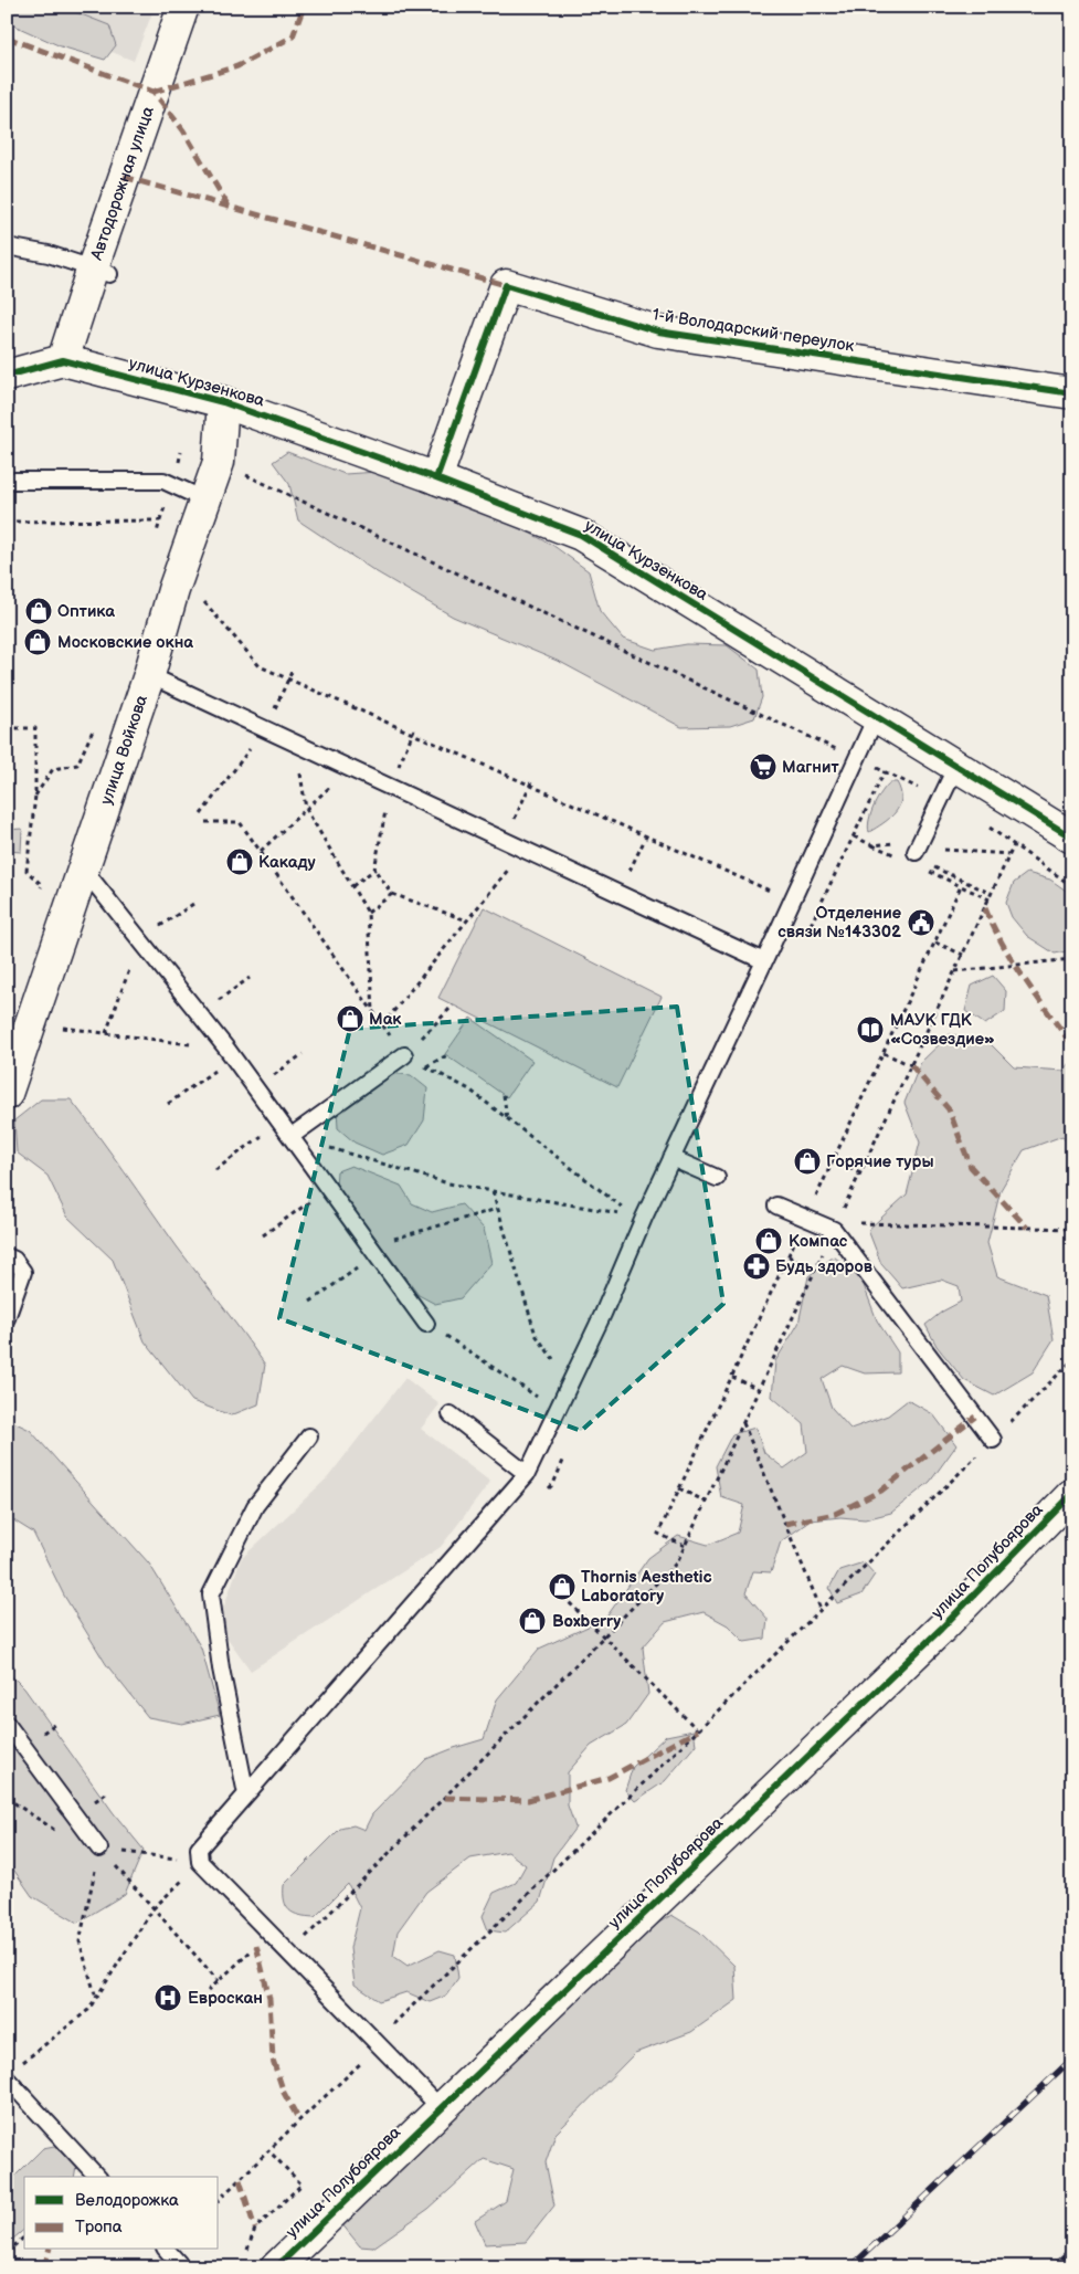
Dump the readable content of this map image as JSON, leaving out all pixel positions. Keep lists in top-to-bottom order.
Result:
{
  "streets": {
    "street": [
      "Автодорожная улица",
      "1-й Володарский переулок",
      "улица Курзенкова",
      "улица Войкова",
      "улица Полубоярова"
    ]
  },
  "crossings": [
    ["Автодорожная улица", "улица Курзенкова"],
    ["1-й Володарский переулок", "улица Курзенкова"],
    ["улица Курзенкова", "улица Войкова"]
  ],
  "places": {
    "shop": [
      "Оптика",
      "Московские окна",
      "Какаду",
      "Мак",
      "Горячие туры",
      "Компас",
      "Thornis Aesthetic Laboratory",
      "Boxberry"
    ],
    "supermarket": ["Магнит"],
    "public building": ["Отделение связи №143302"],
    "library": ["МАУК ГДК «Созвездие»"],
    "pharmacy": ["Будь здоров"],
    "hospital": ["Евроскан"]
  },
  "legend": ["Велодорожка", "Тропа"]
}
